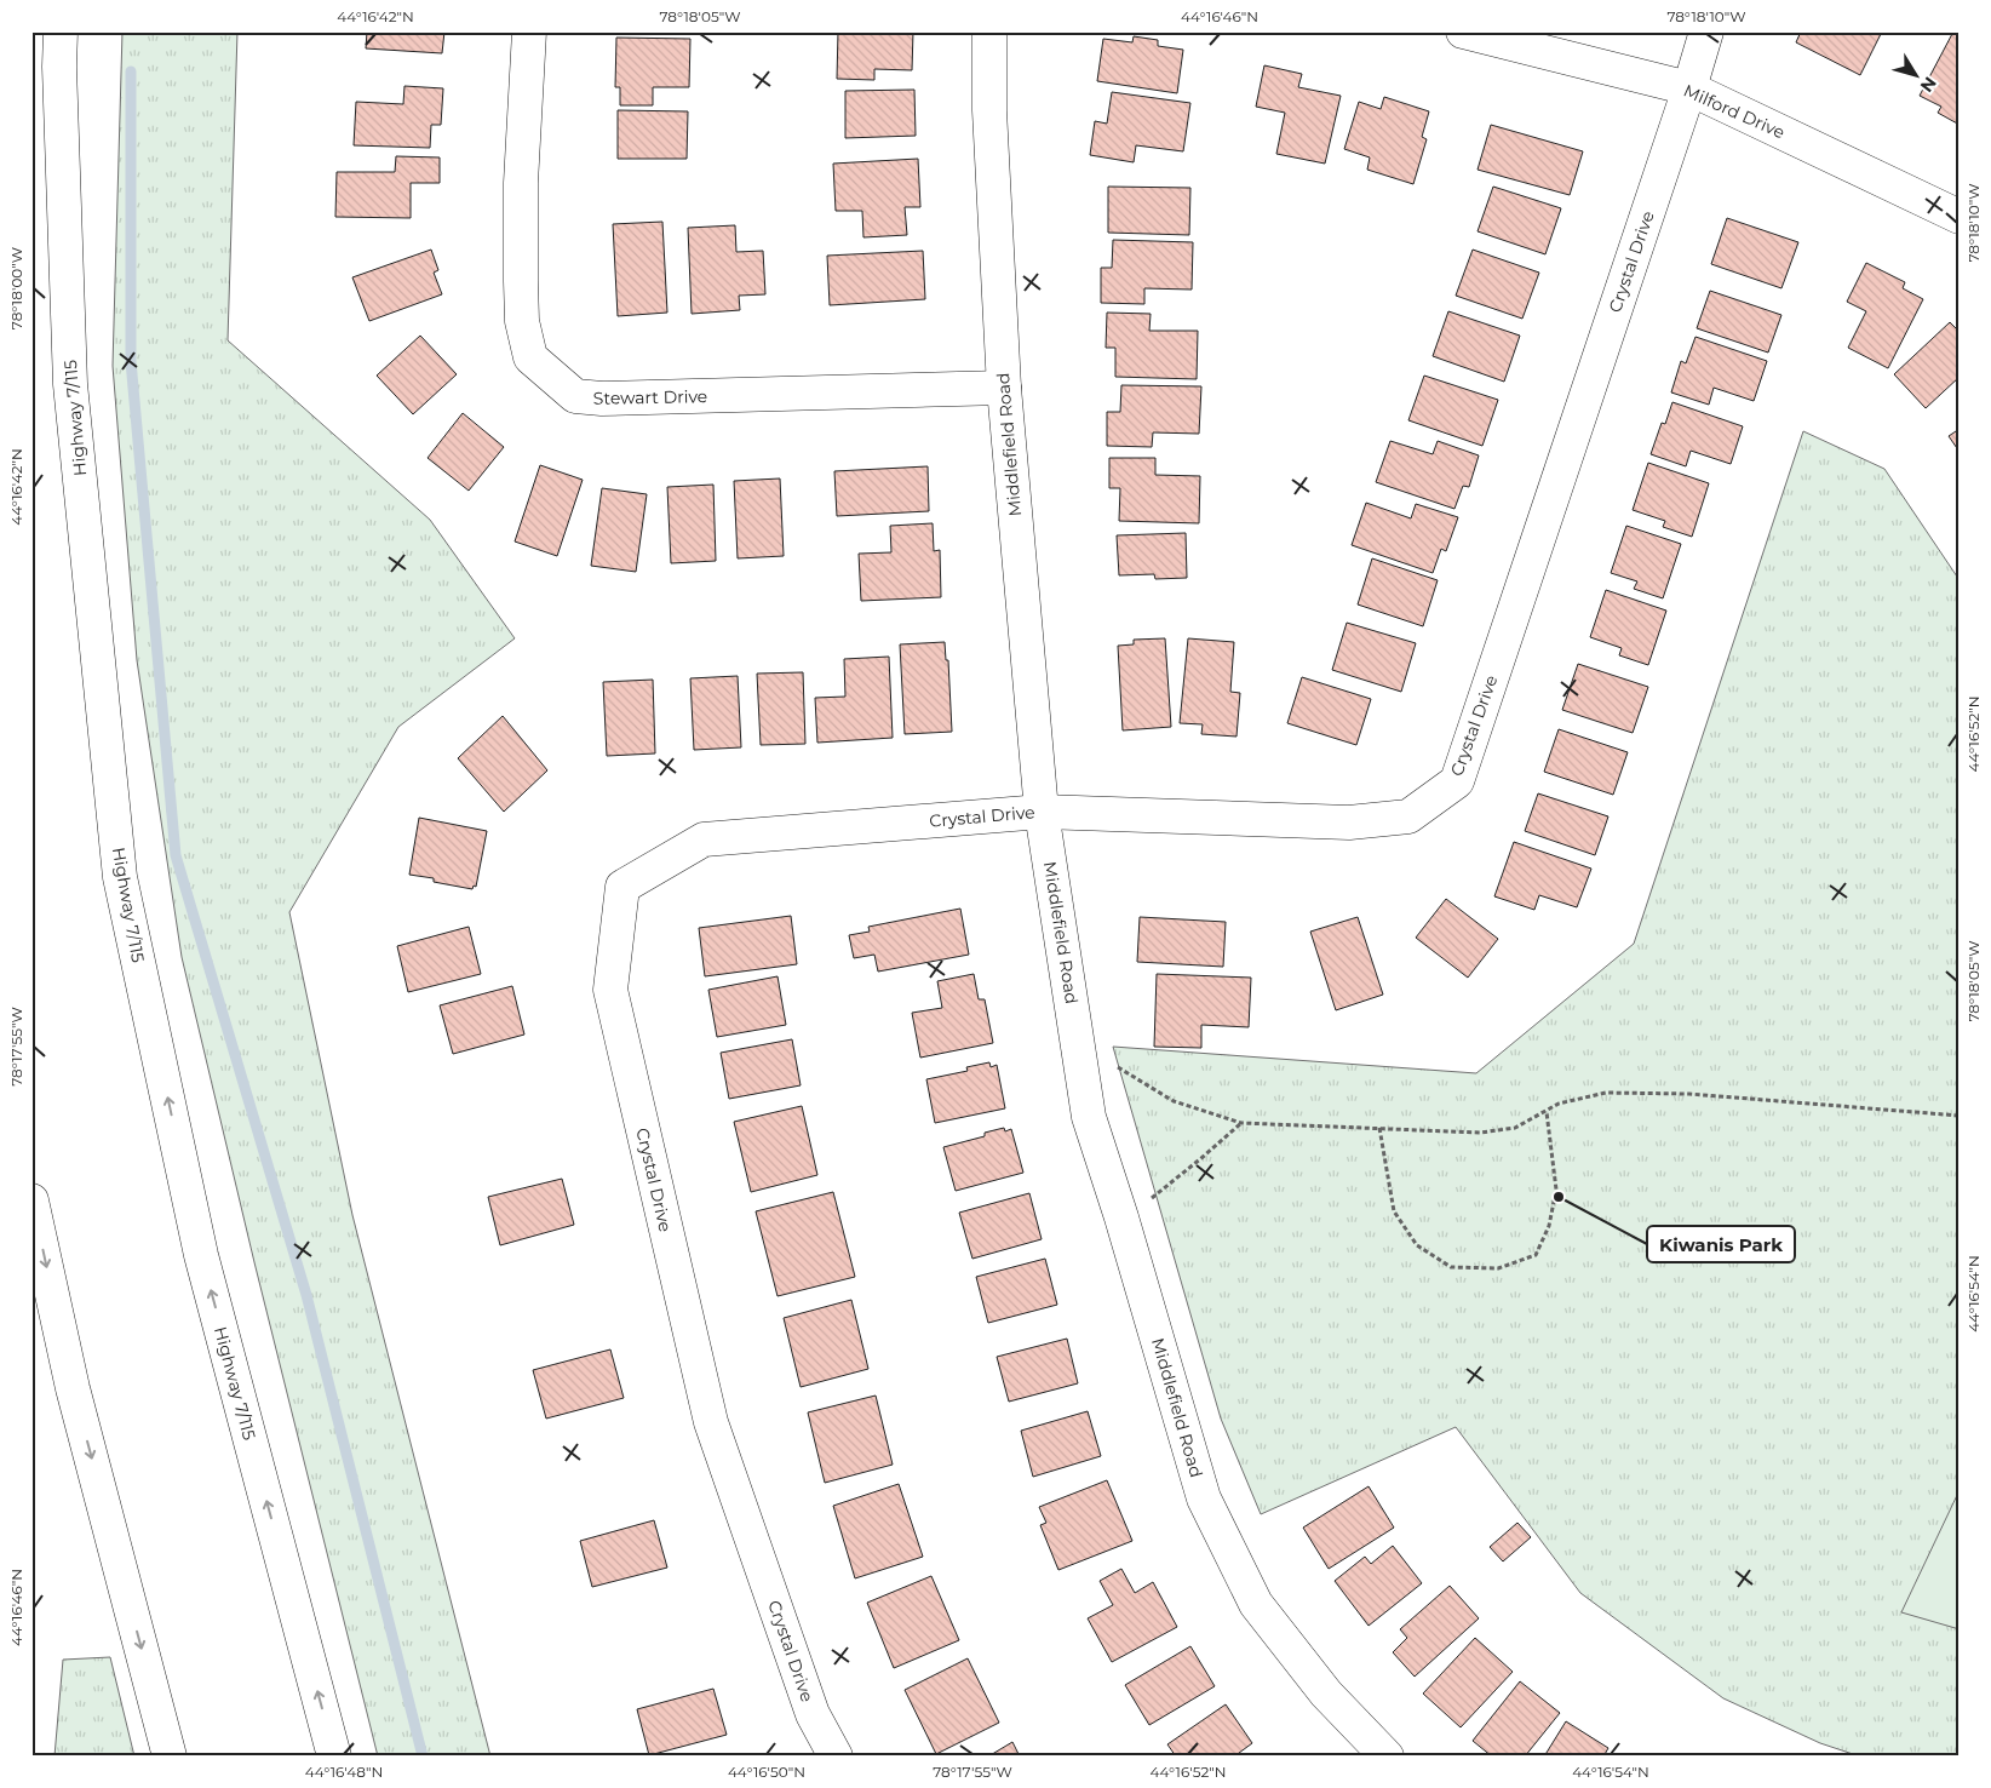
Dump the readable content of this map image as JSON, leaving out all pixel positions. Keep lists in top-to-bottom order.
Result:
{
  "streets": {
    "main road": [
      "Milford Drive",
      "Crystal Drive",
      "Stewart Drive",
      "Highway 7/115",
      "Middlefield Road"
    ]
  },
  "crossings": [
    ["Milford Drive", "Crystal Drive"],
    ["Crystal Drive", "Middlefield Road"],
    ["Stewart Drive", "Middlefield Road"]
  ],
  "places": ["Kiwanis Park"],
  "north": "bottom right",
  "coordinates": [
    "44°16'42\"N",
    "78°18'05\"W",
    "44°16'46\"N",
    "78°18'10\"W",
    "78°18'00\"W",
    "44°16'52\"N",
    "78°17'55\"W",
    "44°16'54\"N",
    "44°16'48\"N",
    "44°16'50\"N"
  ]
}
